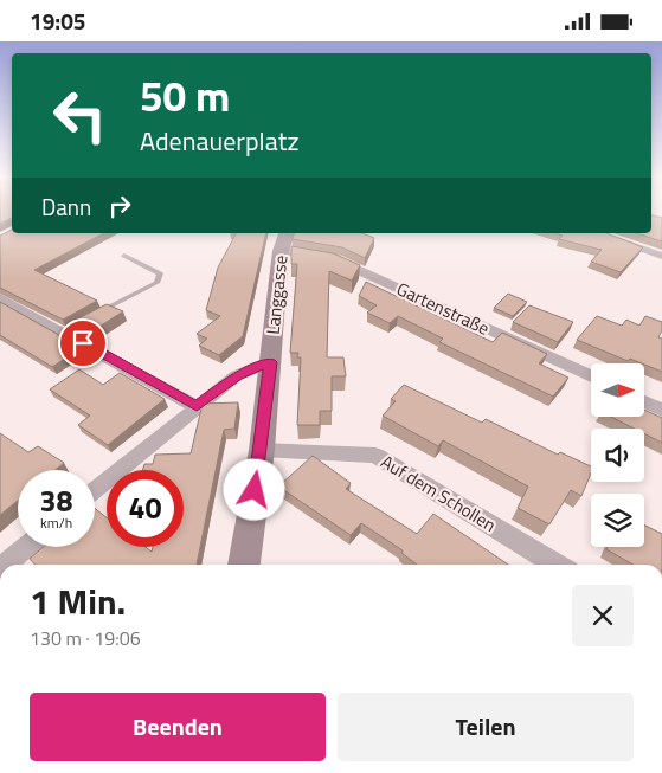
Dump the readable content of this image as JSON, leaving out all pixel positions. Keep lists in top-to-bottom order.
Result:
{
  "streets": {
    "street": ["Langgasse", "Gartenstraße", "Auf dem Schollen"]
  },
  "crossings": [
    ["Langgasse", "Gartenstraße"],
    ["Langgasse", "Auf dem Schollen"]
  ],
  "north": "right",
  "page": {
    "status": "19:05",
    "turn": ["50 m", "Adenauerplatz"],
    "then": "Dann",
    "speed": "38 km/h",
    "limit": "40",
    "heading": ["1 Min.", "130 m · 19:06"],
    "buttons": ["Beenden", "Teilen"]
  }
}
